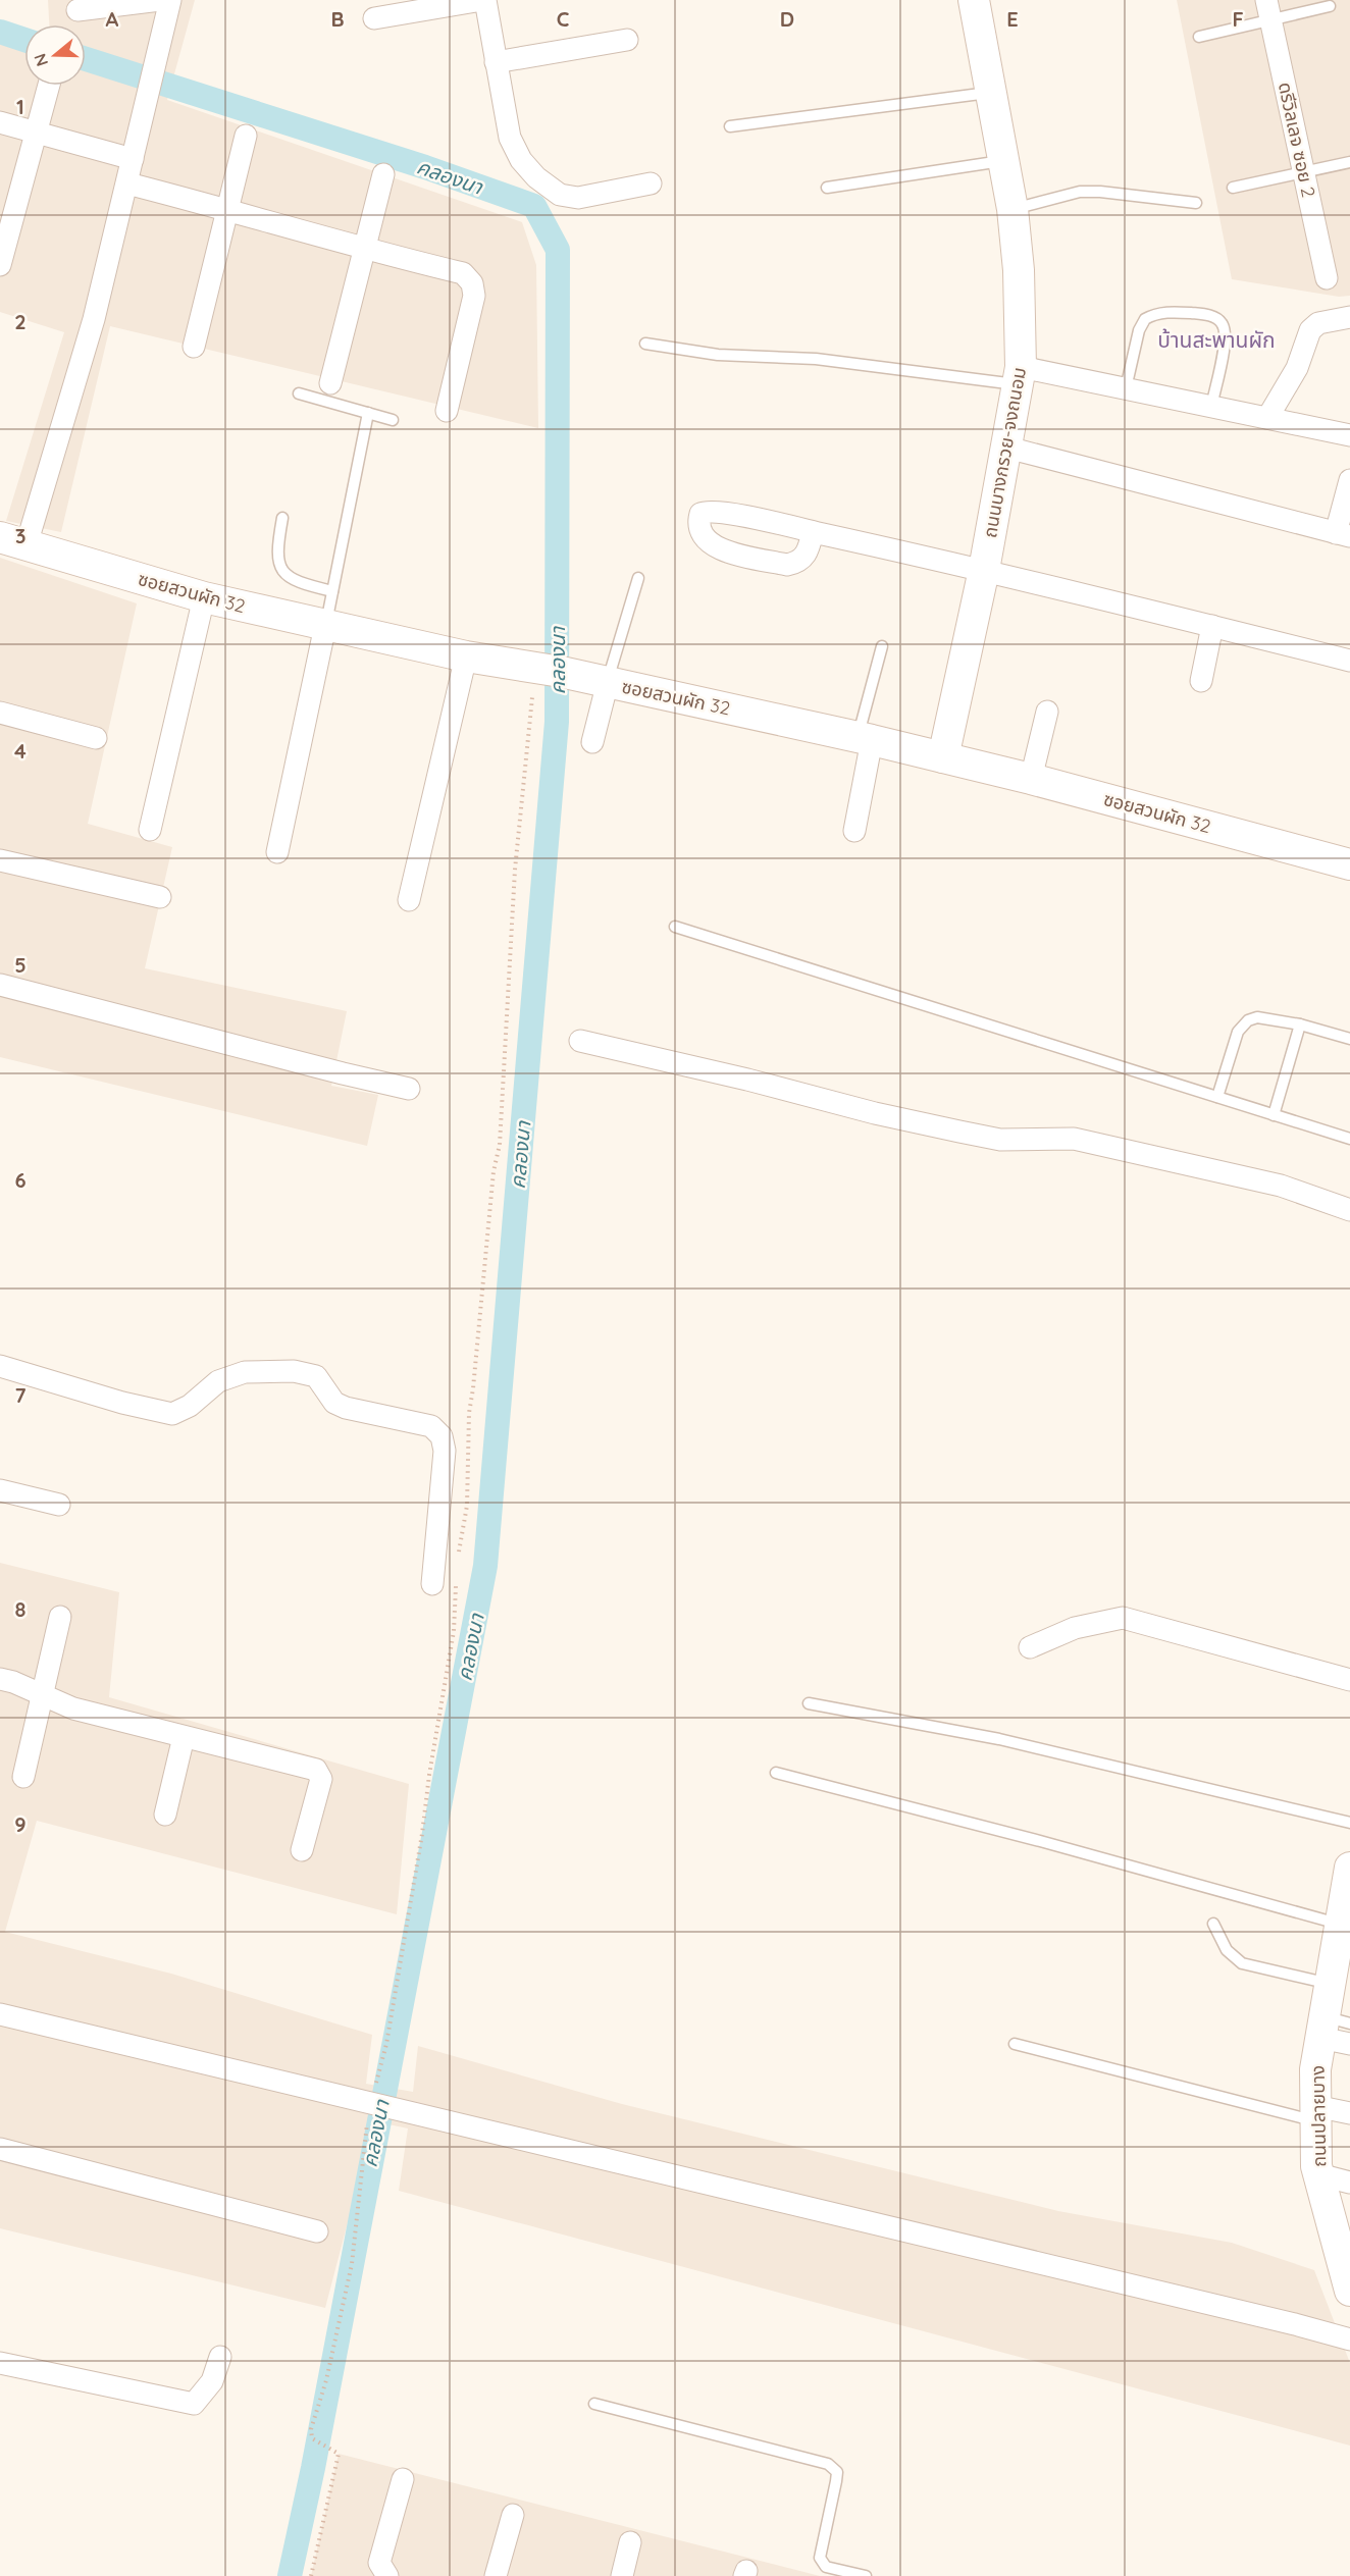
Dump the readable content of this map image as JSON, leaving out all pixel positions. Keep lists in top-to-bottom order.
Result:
{
  "streets": {
    "street": [
      "ดรีวิลเลจ ซอย 2",
      "ถนนบางกรวย-จงถนอม",
      "ซอยสวนผัก 32",
      "ถนนปลายบาง"
    ]
  },
  "crossings": [
    ["ถนนบางกรวย-จงถนอม", "ซอยสวนผัก 32"]
  ],
  "districts": ["บ้านสะพานผัก"],
  "water": ["คลองนา"],
  "north": "left",
  "grid": {
    "columns": [
      "A",
      "B",
      "C",
      "D",
      "E",
      "F"
    ],
    "rows": [
      "1",
      "2",
      "3",
      "4",
      "5",
      "6",
      "7",
      "8",
      "9"
    ]
  }
}
